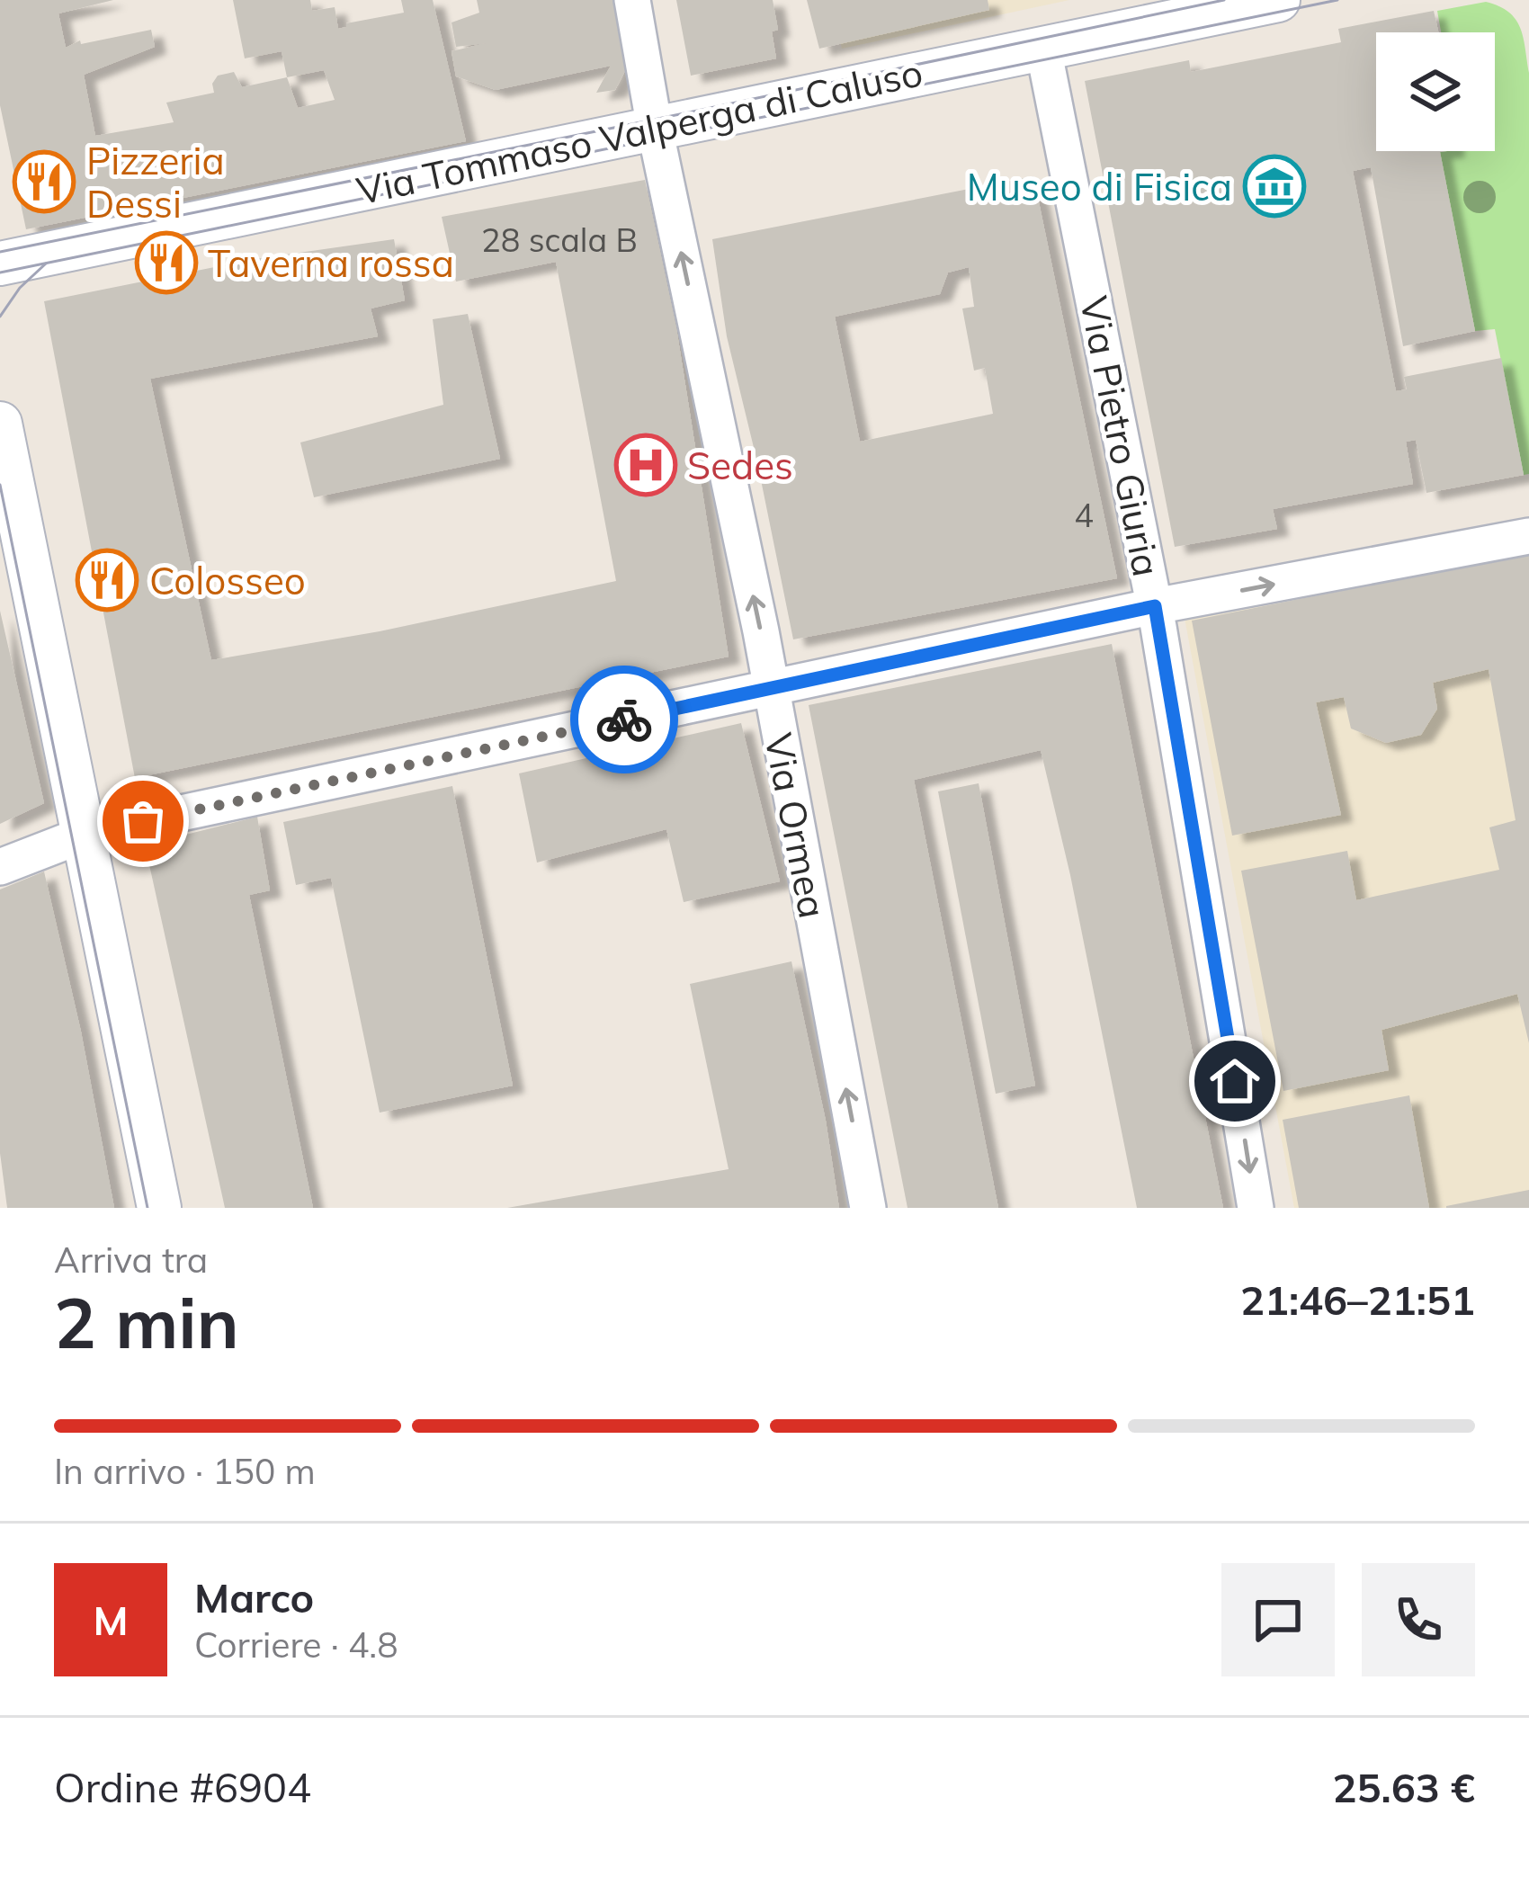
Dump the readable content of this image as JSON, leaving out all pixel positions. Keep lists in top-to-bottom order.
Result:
{
  "streets": {
    "street": ["Via Tommaso Valperga di Caluso", "Via Pietro Giuria", "Via Ormea"]
  },
  "crossings": [
    ["Via Tommaso Valperga di Caluso", "Via Pietro Giuria"],
    ["Via Tommaso Valperga di Caluso", "Via Ormea"]
  ],
  "one_way": ["Via Pietro Giuria", "Via Ormea"],
  "places": {
    "restaurant": ["Pizzeria Dessi", "Taverna rossa", "Colosseo"],
    "museum": ["Museo di Fisica"],
    "hospital": ["Sedes"]
  },
  "house_numbers": ["28 scala B", "4"],
  "page": {
    "heading": ["2 min", "Arriva tra", "21:46–21:51"],
    "panel": [
      "Marco",
      "Corriere · 4.8",
      "Ordine #6904",
      "25.63 €"
    ],
    "bar": "In arrivo · 150 m",
    "round": "M"
  }
}
